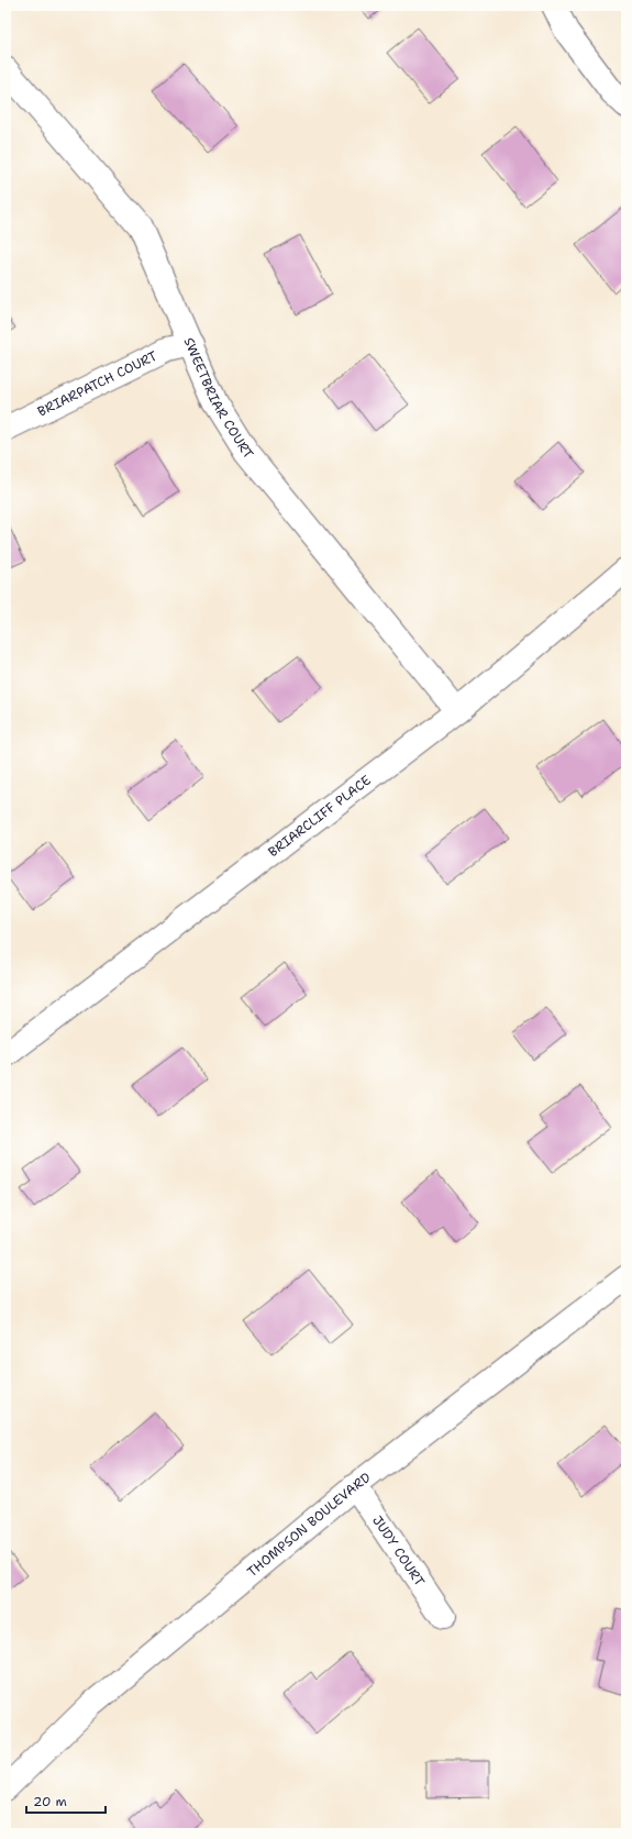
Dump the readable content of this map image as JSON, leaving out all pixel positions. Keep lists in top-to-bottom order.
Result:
{
  "streets": {
    "street": [
      "BRIARPATCH COURT",
      "SWEETBRIAR COURT",
      "BRIARCLIFF PLACE",
      "THOMPSON BOULEVARD",
      "JUDY COURT"
    ]
  },
  "crossings": [
    ["BRIARPATCH COURT", "SWEETBRIAR COURT"],
    ["SWEETBRIAR COURT", "BRIARCLIFF PLACE"],
    ["THOMPSON BOULEVARD", "JUDY COURT"]
  ],
  "scale_bar": "20 m"
}
